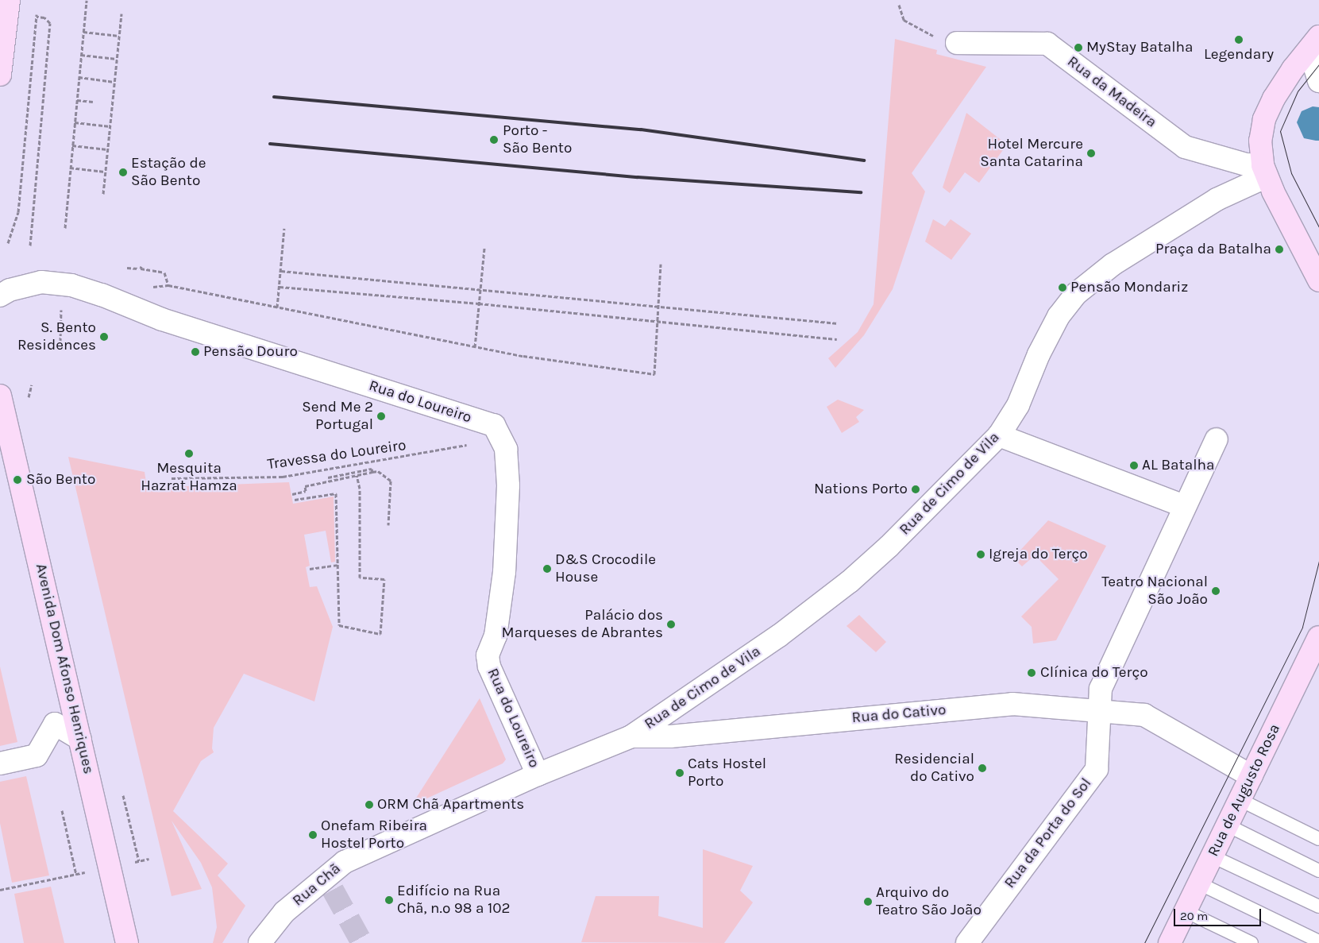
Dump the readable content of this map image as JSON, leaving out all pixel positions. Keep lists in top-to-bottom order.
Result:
{
  "streets": {
    "main road": ["Avenida Dom Afonso Henriques", "Rua de Augusto Rosa"],
    "street": [
      "Rua da Madeira",
      "Rua do Loureiro",
      "Rua de Cimo de Vila",
      "Rua do Cativo",
      "Rua da Porta do Sol",
      "Rua Chã"
    ],
    "path": ["Travessa do Loureiro"]
  },
  "crossings": [
    ["Rua da Madeira", "Rua de Cimo de Vila"],
    ["Rua do Loureiro", "Travessa do Loureiro"],
    ["Rua do Loureiro", "Rua do Cativo"],
    ["Rua do Loureiro", "Rua Chã"],
    ["Rua de Cimo de Vila", "Rua do Cativo"],
    ["Rua do Cativo", "Rua de Augusto Rosa"],
    ["Rua do Cativo", "Rua da Porta do Sol"],
    ["Rua do Cativo", "Rua Chã"]
  ],
  "places": [
    "Legendary",
    "MyStay Batalha",
    "Porto - São Bento",
    "Hotel Mercure Santa Catarina",
    "Estação de São Bento",
    "Praça da Batalha",
    "Pensão Mondariz",
    "S. Bento Residences",
    "Pensão Douro",
    "Send Me 2 Portugal",
    "Mesquita Hazrat Hamza",
    "AL Batalha",
    "São Bento",
    "Nations Porto",
    "Igreja do Terço",
    "D&S Crocodile House",
    "Teatro Nacional São João",
    "Palácio dos Marqueses de Abrantes",
    "Clínica do Terço",
    "Residencial do Cativo",
    "Cats Hostel Porto",
    "ORM Chã Apartments",
    "Onefam Ribeira Hostel Porto",
    "Edifício na Rua Chã, n.º 98 a 102",
    "Arquivo do Teatro São João"
  ],
  "scale_bar": "20 m"
}
